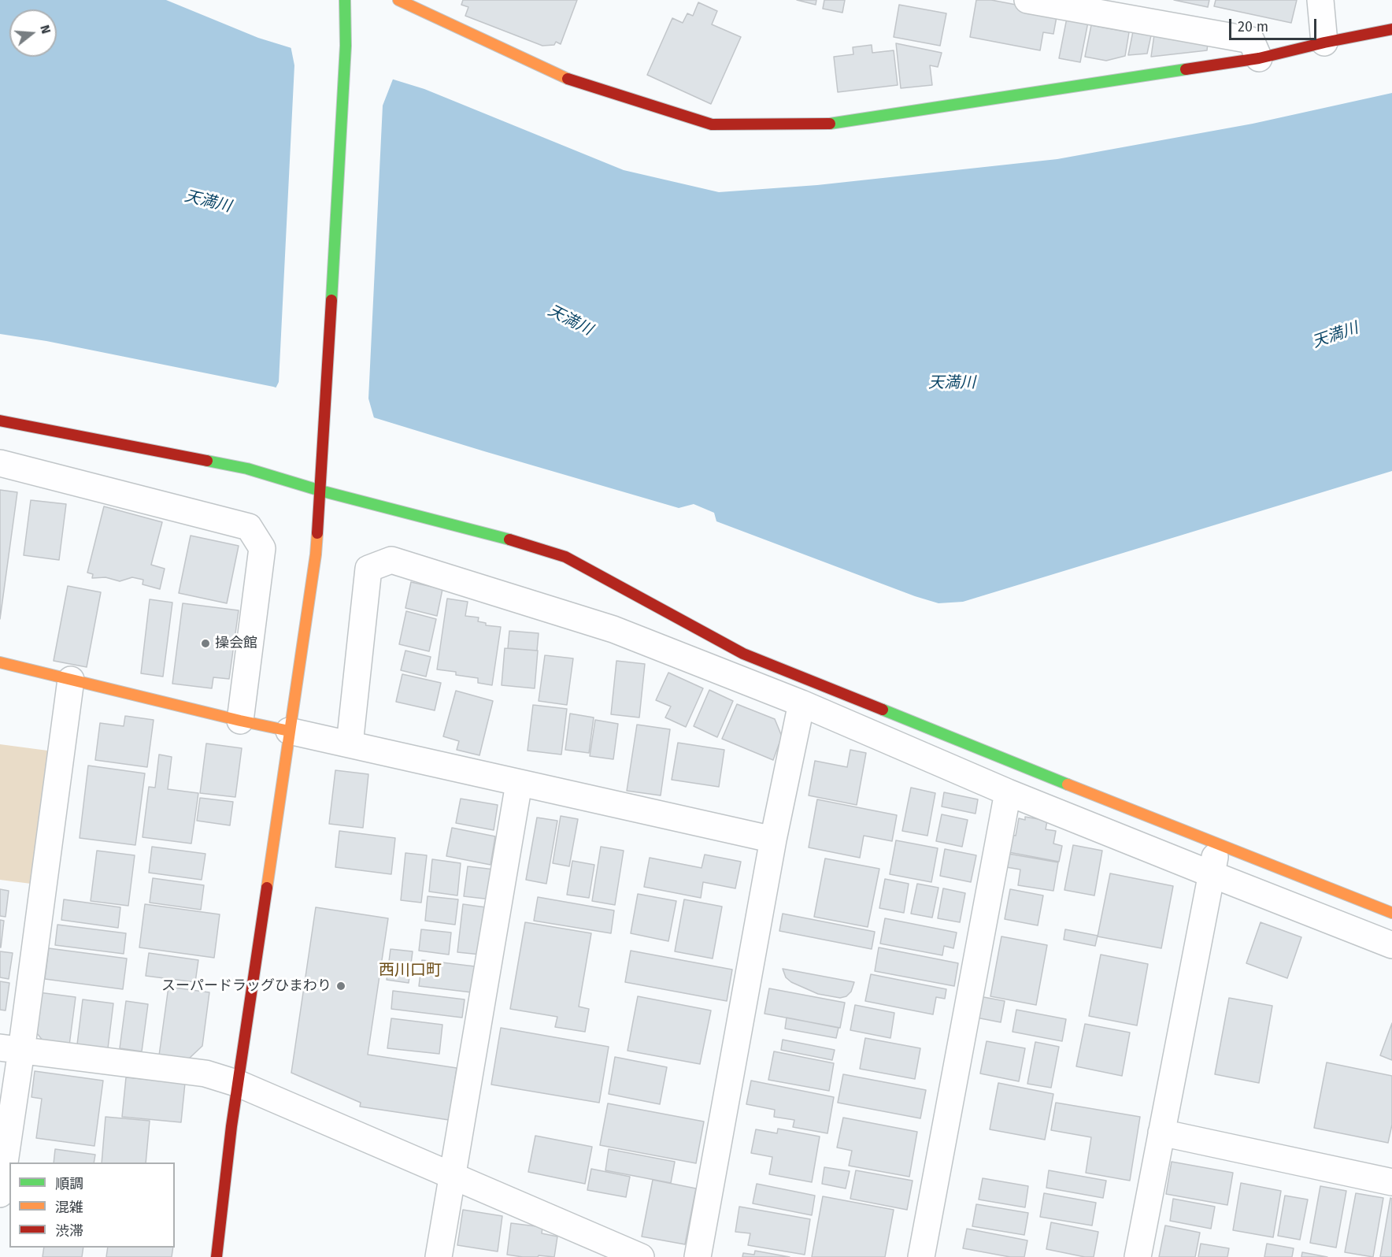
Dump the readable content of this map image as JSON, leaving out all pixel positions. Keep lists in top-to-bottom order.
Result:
{
  "districts": ["西川口町"],
  "water": ["天満川"],
  "places": ["操会館", "スーパードラッグひまわり"],
  "legend": ["順調", "混雑", "渋滞"],
  "scale_bar": "20 m",
  "north": "right"
}
